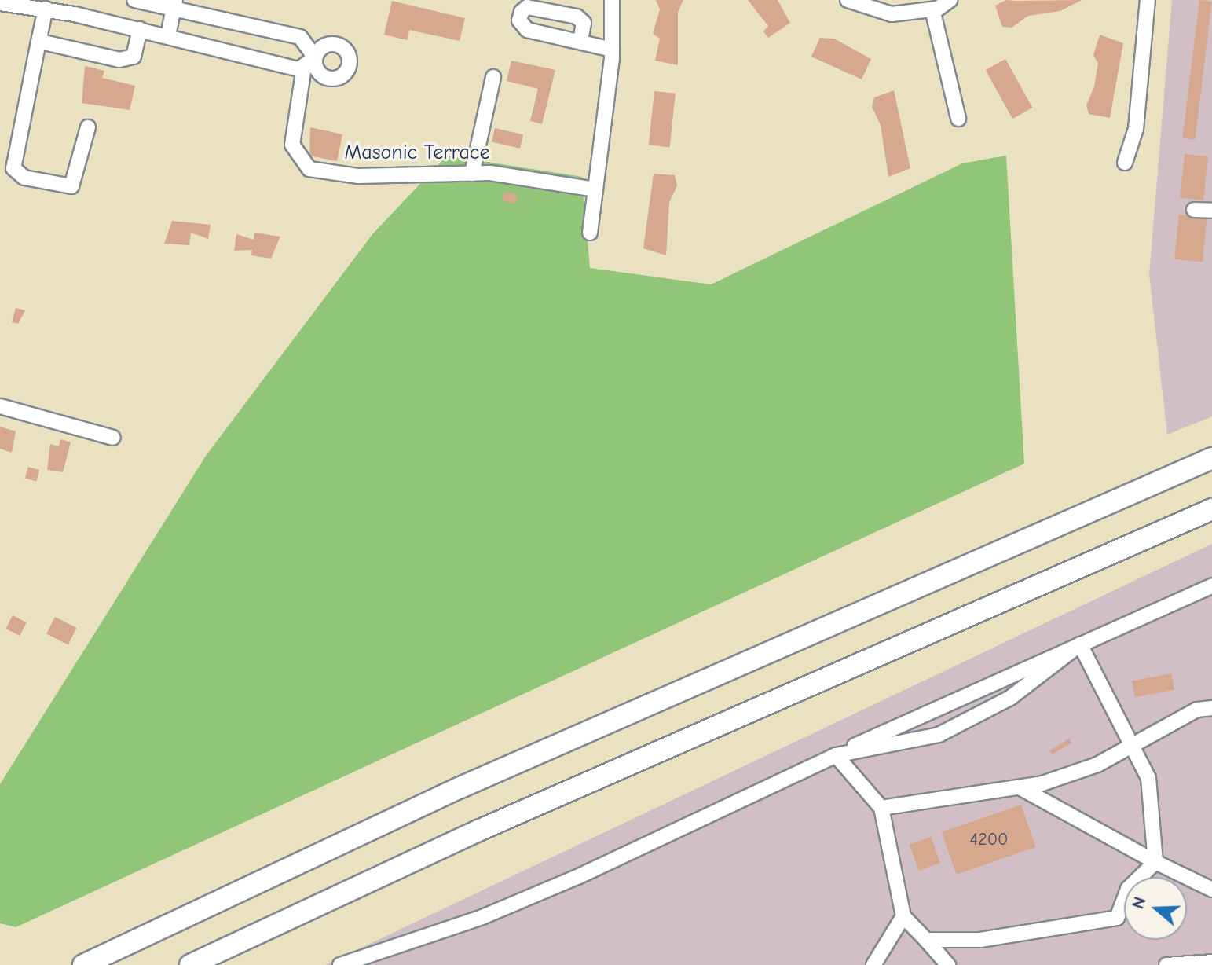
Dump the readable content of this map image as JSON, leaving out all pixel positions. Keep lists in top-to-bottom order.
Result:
{
  "streets": {
    "street": ["Masonic Terrace"]
  },
  "house_numbers": ["4200"],
  "north": "left"
}
